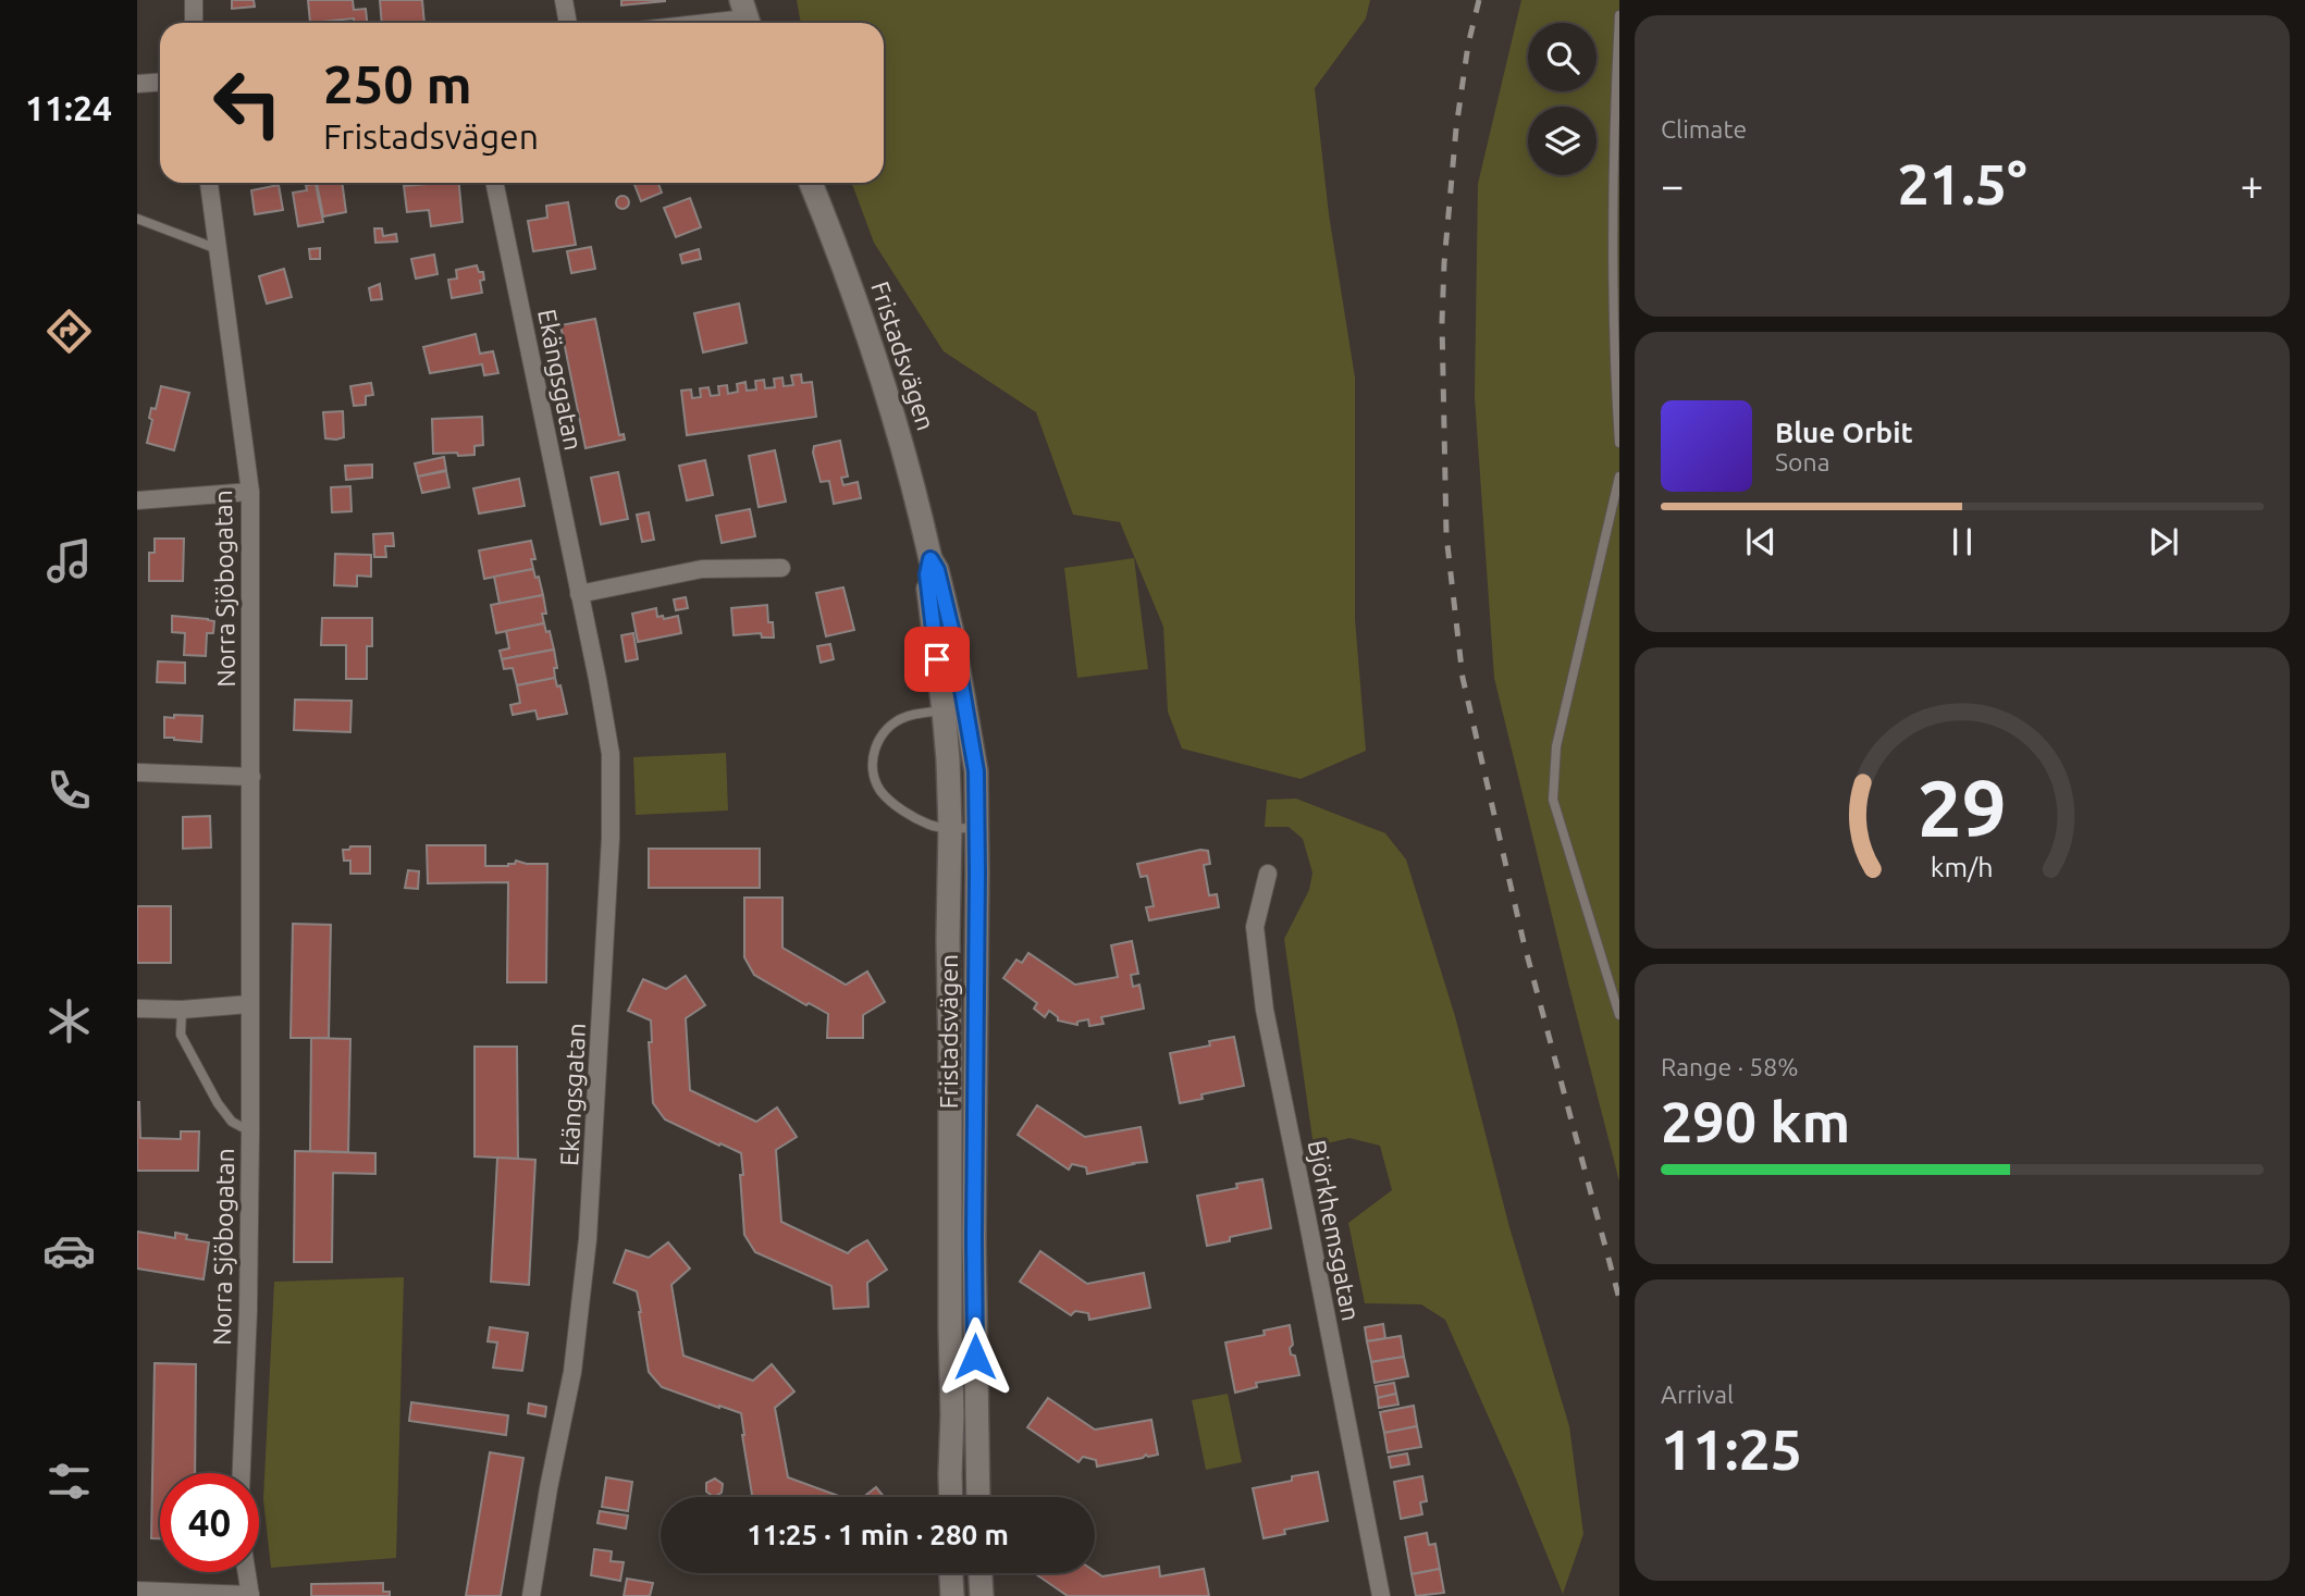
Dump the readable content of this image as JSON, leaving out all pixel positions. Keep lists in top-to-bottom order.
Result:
{
  "streets": {
    "street": [
      "Fristadsvägen",
      "Ekängsgatan",
      "Norra Sjöbogatan",
      "Björkhemsgatan"
    ]
  },
  "page": {
    "tabs": "11:24",
    "tile": [
      "Climate",
      ["Range · 58%", "290 km"],
      ["Arrival", "11:25"]
    ],
    "turn": ["250 m", "Fristadsvägen"],
    "heat": ["−", "21.5°", "+"],
    "song": ["Blue Orbit", "Sona"],
    "limit": "40",
    "trip": "11:25 · 1 min · 280 m",
    "gauge": ["29", "km/h"]
  }
}
